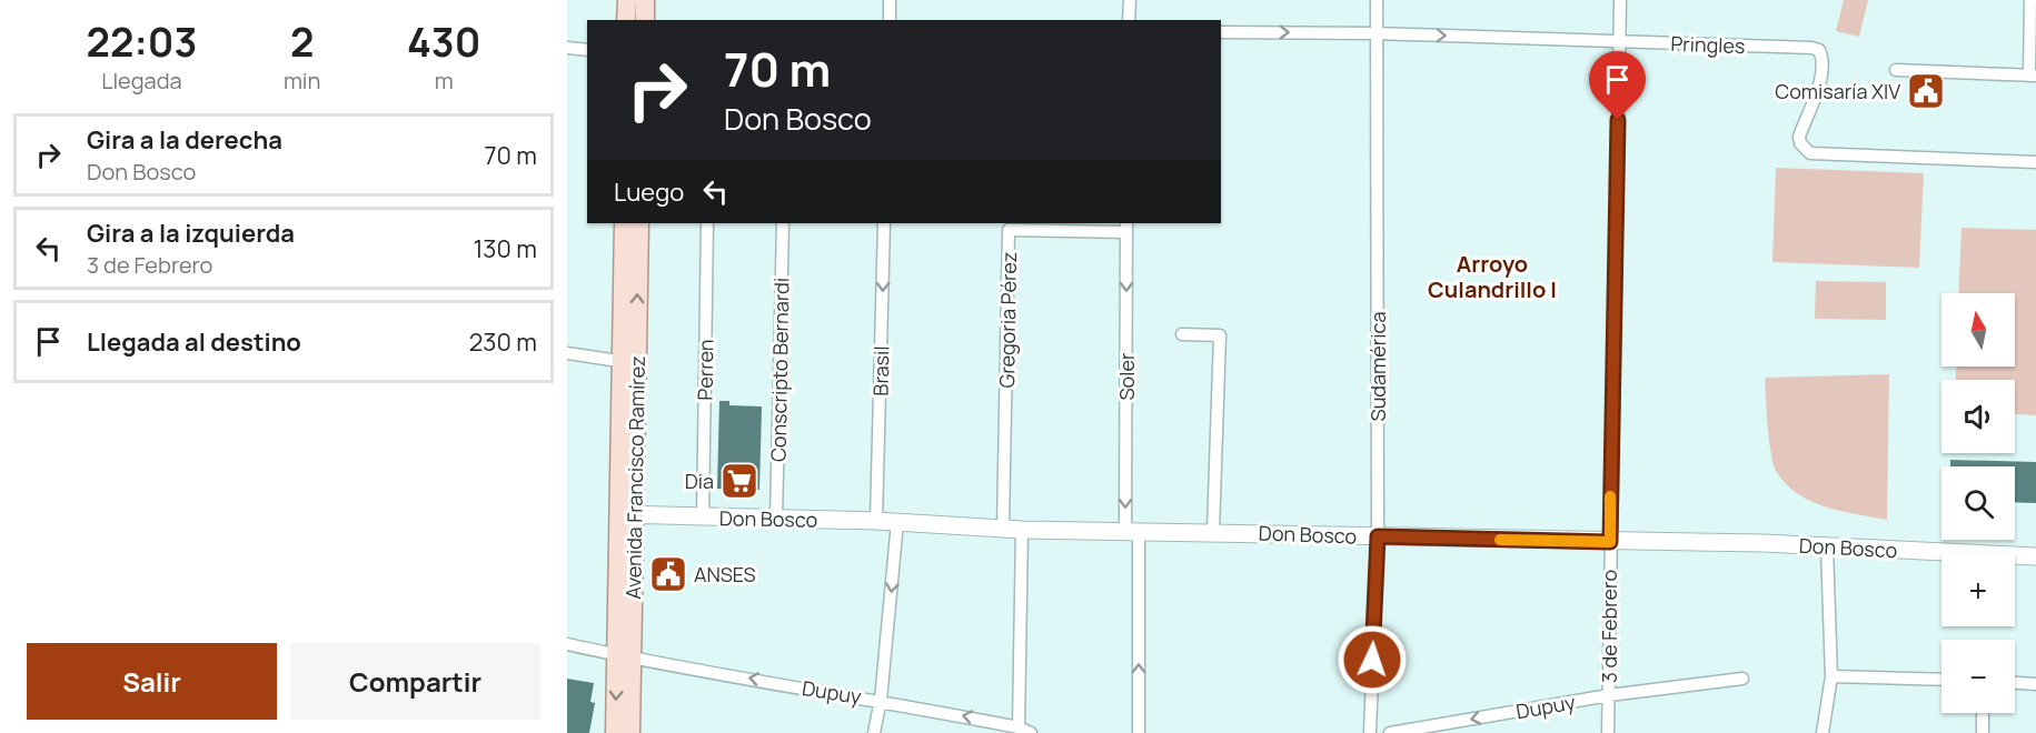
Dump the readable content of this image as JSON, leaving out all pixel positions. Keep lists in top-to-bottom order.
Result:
{
  "streets": {
    "main road": ["Avenida Francisco Ramírez", "Don Bosco"],
    "street": [
      "Pringles",
      "Gregoria Pérez",
      "Sudamérica",
      "Perren",
      "Conscripto Bernardi",
      "Brasil",
      "Soler",
      "3 de Febrero",
      "Dupuy"
    ]
  },
  "crossings": [
    ["Pringles", "Sudamérica"],
    ["Pringles", "3 de Febrero"],
    ["Gregoria Pérez", "Soler"],
    ["Gregoria Pérez", "Don Bosco"],
    ["Sudamérica", "Don Bosco"],
    ["Perren", "Don Bosco"],
    ["Conscripto Bernardi", "Don Bosco"],
    ["Brasil", "Don Bosco"],
    ["Soler", "Don Bosco"],
    ["Avenida Francisco Ramírez", "Don Bosco"],
    ["Avenida Francisco Ramírez", "Dupuy"],
    ["Don Bosco", "3 de Febrero"],
    ["3 de Febrero", "Dupuy"]
  ],
  "one_way": ["Pringles", "Brasil", "Dupuy"],
  "districts": ["Arroyo Culandrillo I"],
  "places": {
    "public building": ["Comisaría XIV", "ANSES"],
    "supermarket": ["Dia"]
  },
  "north": "top",
  "page": {
    "eta": [
      "22:03",
      "Llegada",
      "2",
      "min",
      "430",
      "m"
    ],
    "turn": ["70 m", "Don Bosco"],
    "list": [
      {
        "name": "Gira a la derecha",
        "note": "Don Bosco",
        "value": "70 m"
      },
      {
        "name": "Gira a la izquierda",
        "note": "3 de Febrero",
        "value": "130 m"
      },
      {
        "name": "Llegada al destino",
        "value": "230 m"
      }
    ],
    "then": "Luego",
    "map_buttons": ["+", "−"],
    "buttons": ["Salir", "Compartir"]
  }
}
